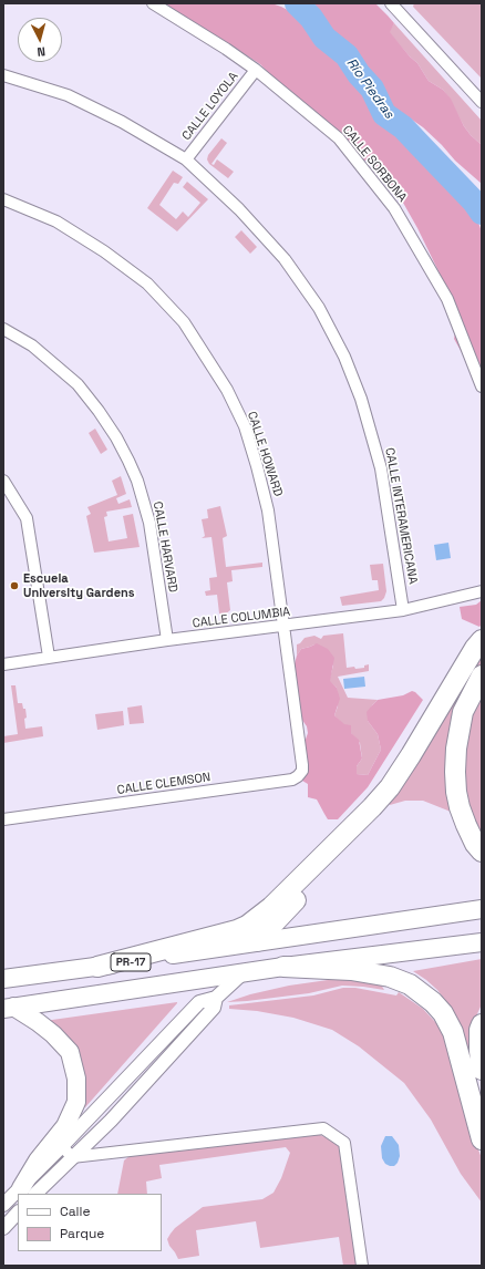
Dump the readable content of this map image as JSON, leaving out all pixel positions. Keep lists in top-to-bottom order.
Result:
{
  "streets": {
    "highway": ["PR-17"],
    "street": [
      "CALLE LOYOLA",
      "CALLE SORBONA",
      "CALLE HOWARD",
      "CALLE INTERAMERICANA",
      "CALLE HARVARD",
      "CALLE COLUMBIA",
      "CALLE CLEMSON"
    ]
  },
  "crossings": [
    ["CALLE LOYOLA", "CALLE SORBONA"],
    ["CALLE LOYOLA", "CALLE INTERAMERICANA"],
    ["CALLE HOWARD", "CALLE COLUMBIA"],
    ["CALLE HOWARD", "CALLE CLEMSON"],
    ["CALLE INTERAMERICANA", "CALLE COLUMBIA"],
    ["CALLE HARVARD", "CALLE COLUMBIA"]
  ],
  "water": ["Río Piedras"],
  "places": ["Escuela University Gardens"],
  "legend": ["Calle", "Parque"],
  "north": "bottom"
}
